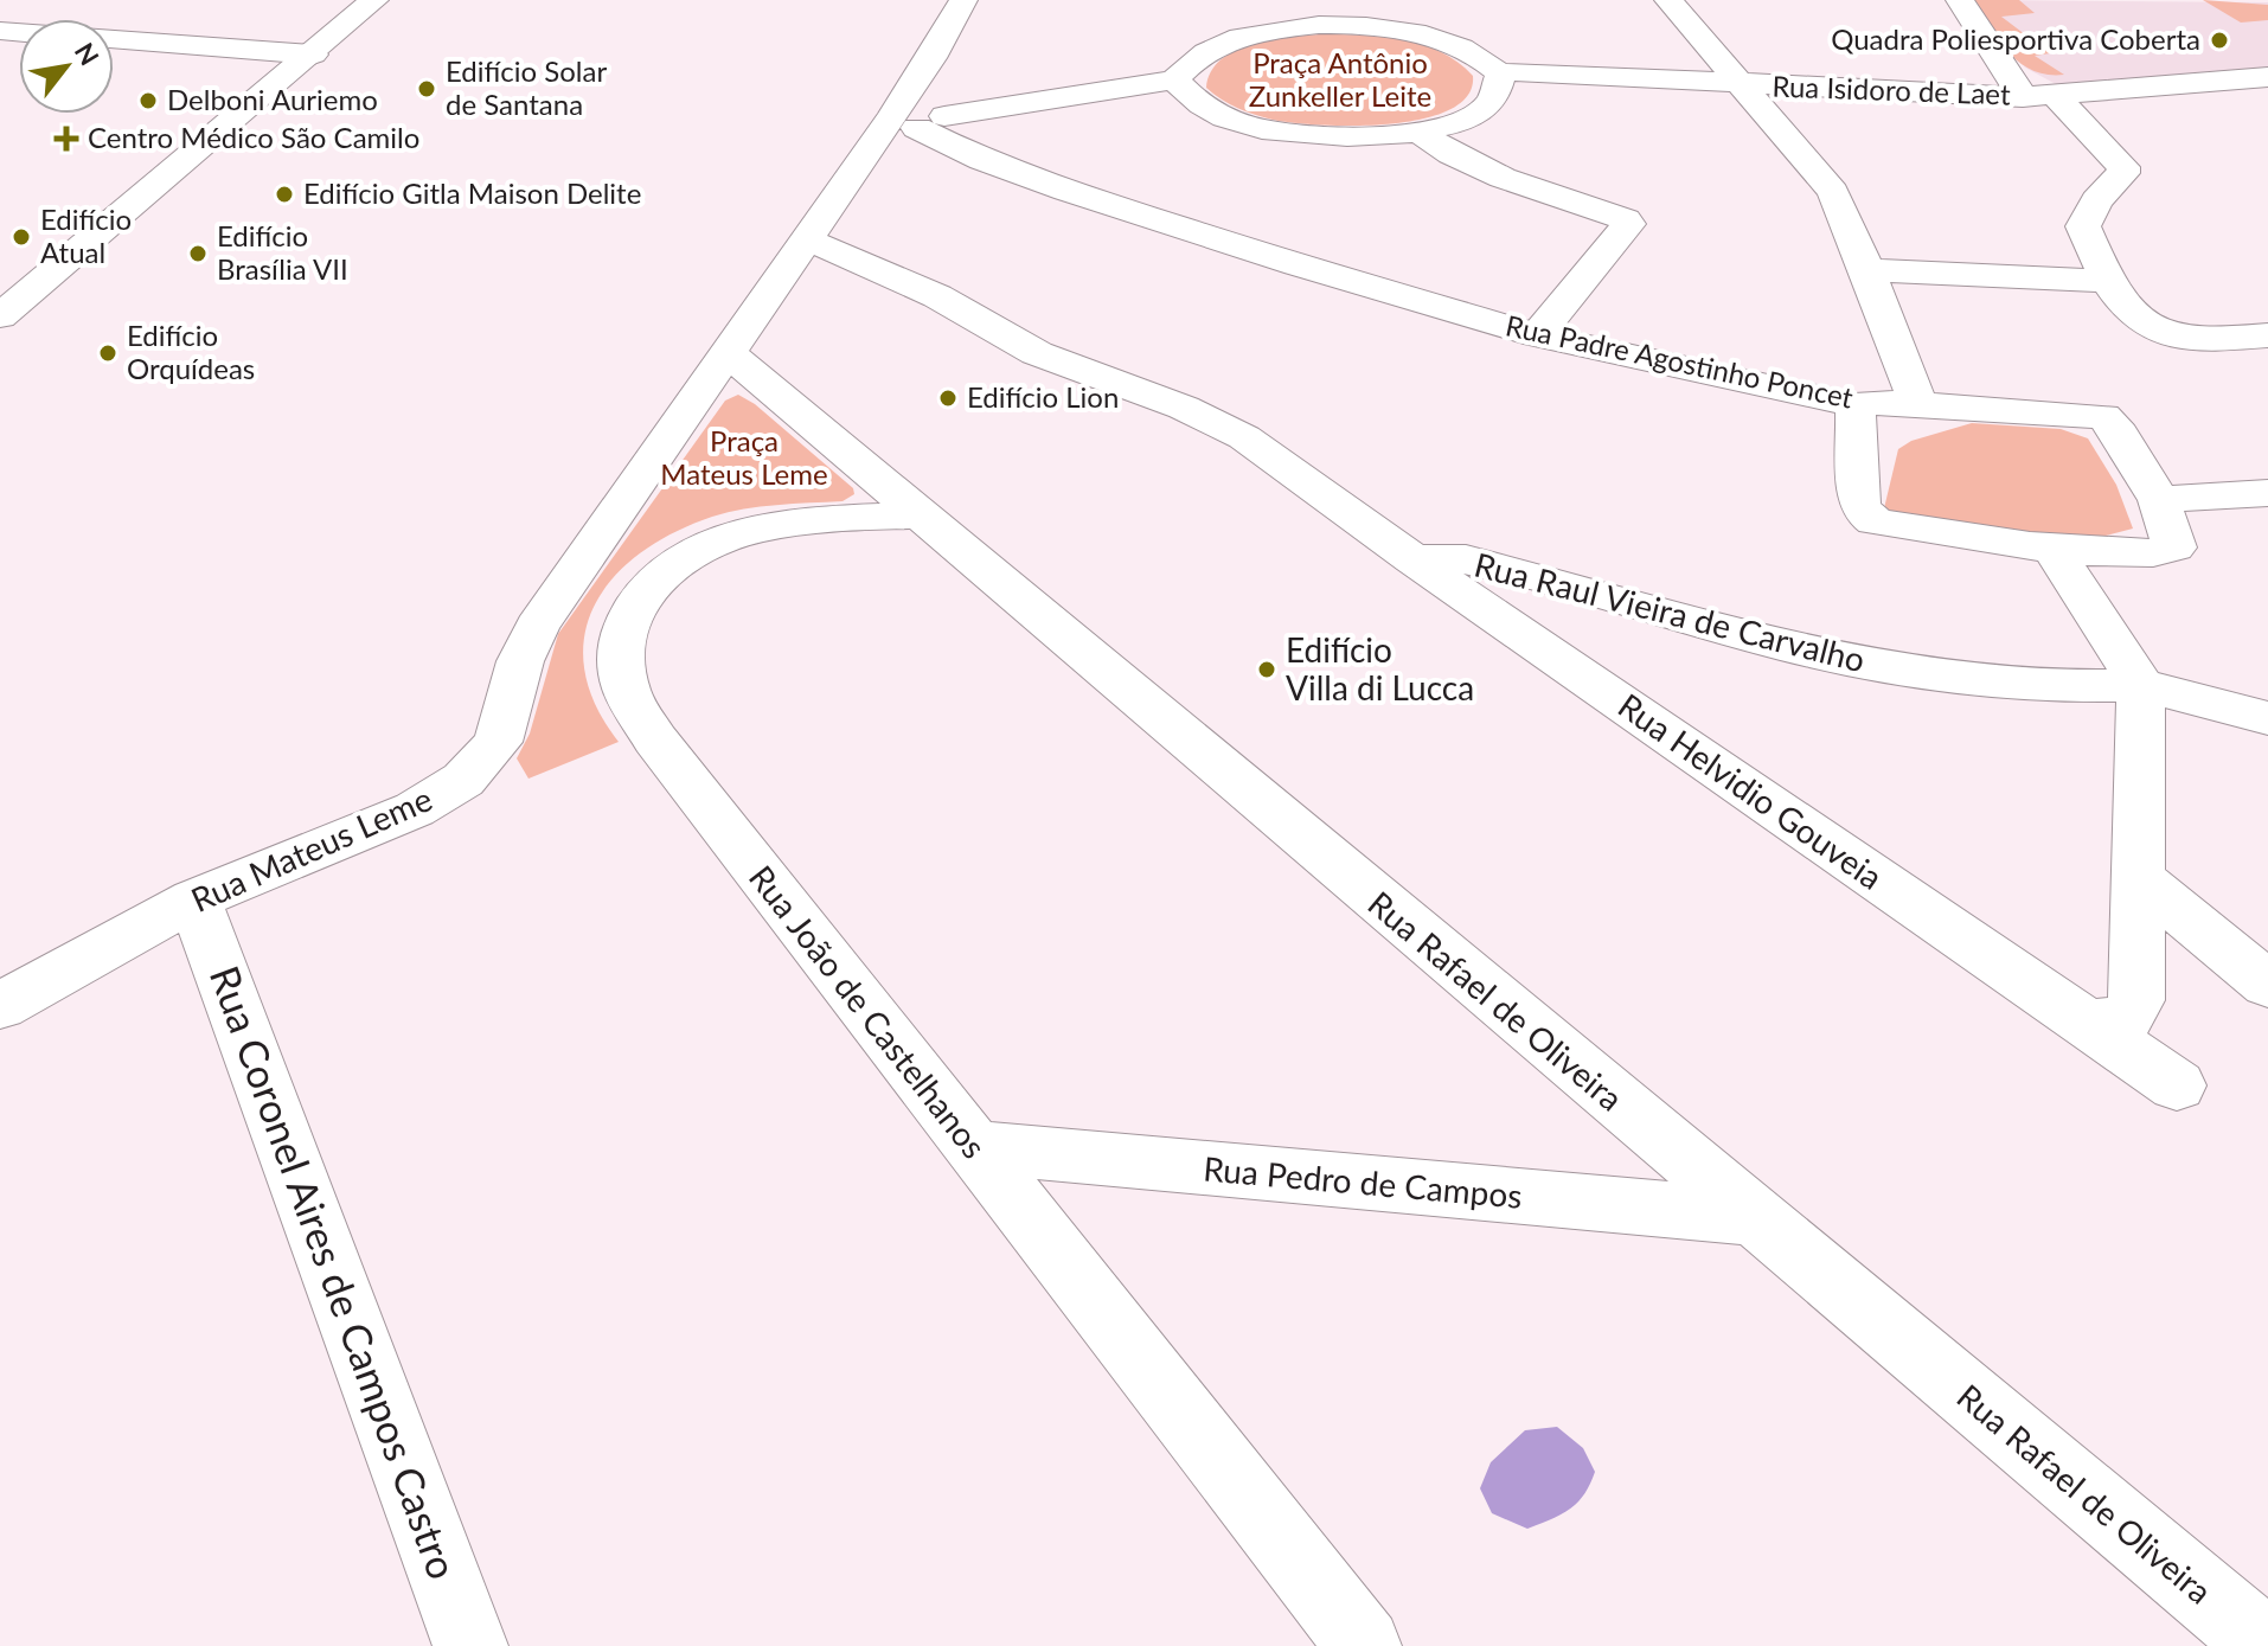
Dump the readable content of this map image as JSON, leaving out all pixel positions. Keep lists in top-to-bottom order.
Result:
{
  "streets": {
    "street": [
      "Rua Isidoro de Laet",
      "Rua Padre Agostinho Poncet",
      "Rua Raul Vieira de Carvalho",
      "Rua Helvidio Gouveia",
      "Rua Mateus Leme",
      "Rua Rafael de Oliveira",
      "Rua João de Castelhanos",
      "Rua Pedro de Campos",
      "Rua Coronel Aires de Campos Castro"
    ]
  },
  "crossings": [
    ["Rua Padre Agostinho Poncet", "Rua Mateus Leme"],
    ["Rua Raul Vieira de Carvalho", "Rua Helvidio Gouveia"],
    ["Rua Mateus Leme", "Rua Rafael de Oliveira"],
    ["Rua Mateus Leme", "Rua Coronel Aires de Campos Castro"],
    ["Rua Rafael de Oliveira", "Rua João de Castelhanos"],
    ["Rua Rafael de Oliveira", "Rua Pedro de Campos"],
    ["Rua João de Castelhanos", "Rua Pedro de Campos"]
  ],
  "parks": ["Praça Antônio Zunkeller Leite", "Praça Mateus Leme"],
  "places": {
    "other": [
      "Quadra Poliesportiva Coberta",
      "Edifício Solar de Santana",
      "Delboni Auriemo",
      "Edifício Gitla Maison Delite",
      "Edifício Atual",
      "Edifício Brasília VII",
      "Edifício Orquídeas",
      "Edifício Lion",
      "Edifício Villa di Lucca"
    ],
    "health": ["Centro Médico São Camilo"]
  },
  "north": "top right"
}
